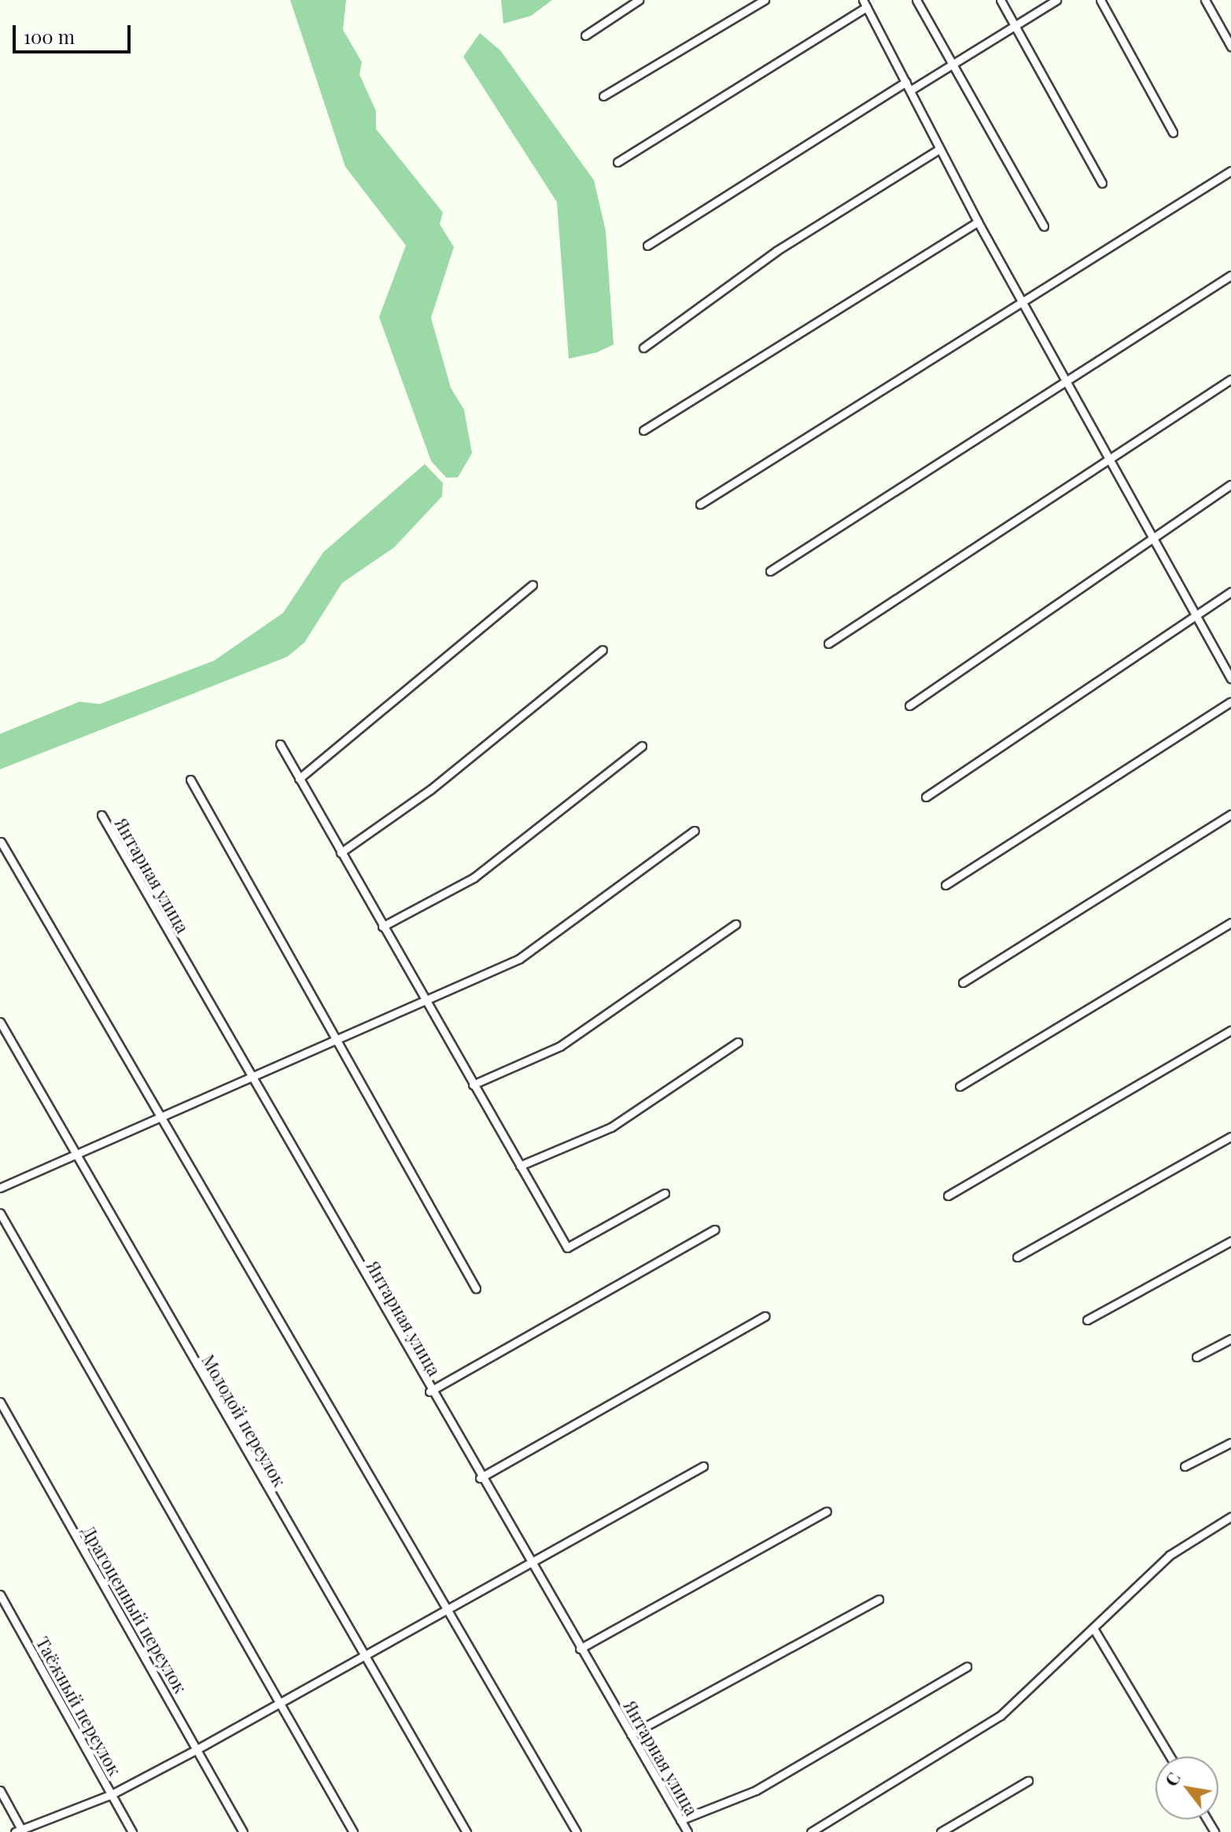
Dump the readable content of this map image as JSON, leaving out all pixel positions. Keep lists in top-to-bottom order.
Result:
{
  "streets": {
    "street": [
      "Янтарная улица",
      "Молодой переулок",
      "Драгоценный переулок",
      "Таёжный переулок"
    ]
  },
  "scale_bar": "100 m",
  "north": "top left"
}
